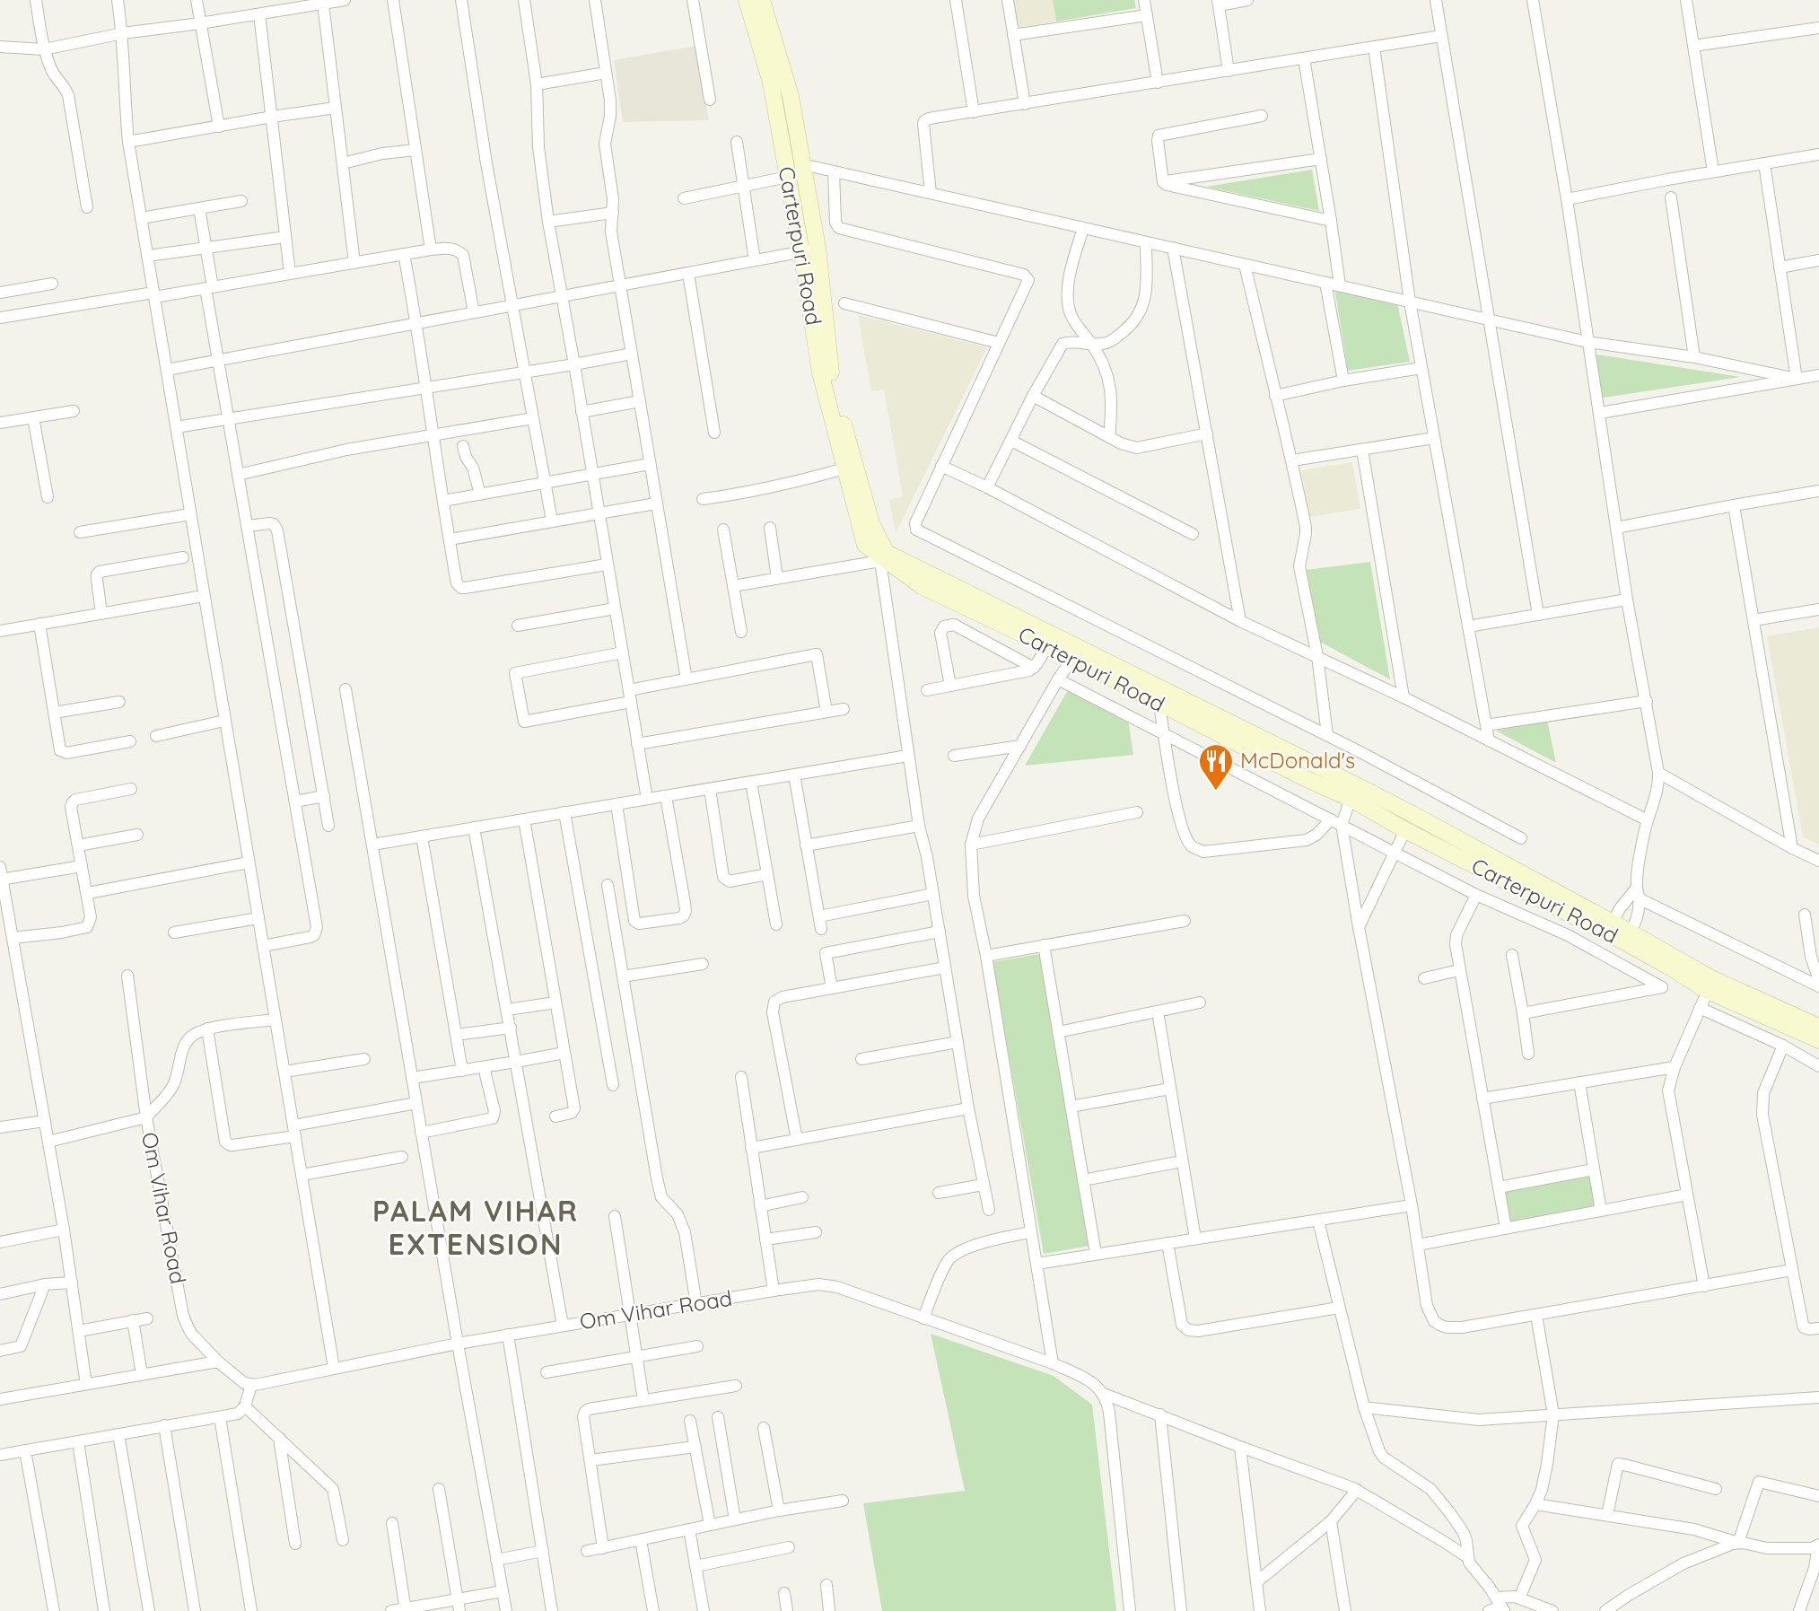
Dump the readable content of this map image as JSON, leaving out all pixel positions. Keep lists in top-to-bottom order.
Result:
{
  "streets": {
    "main road": ["Carterpuri Road"],
    "street": ["Om Vihar Road"]
  },
  "districts": ["PALAM VIHAR EXTENSION"],
  "places": {
    "restaurant": ["McDonald's"]
  }
}
